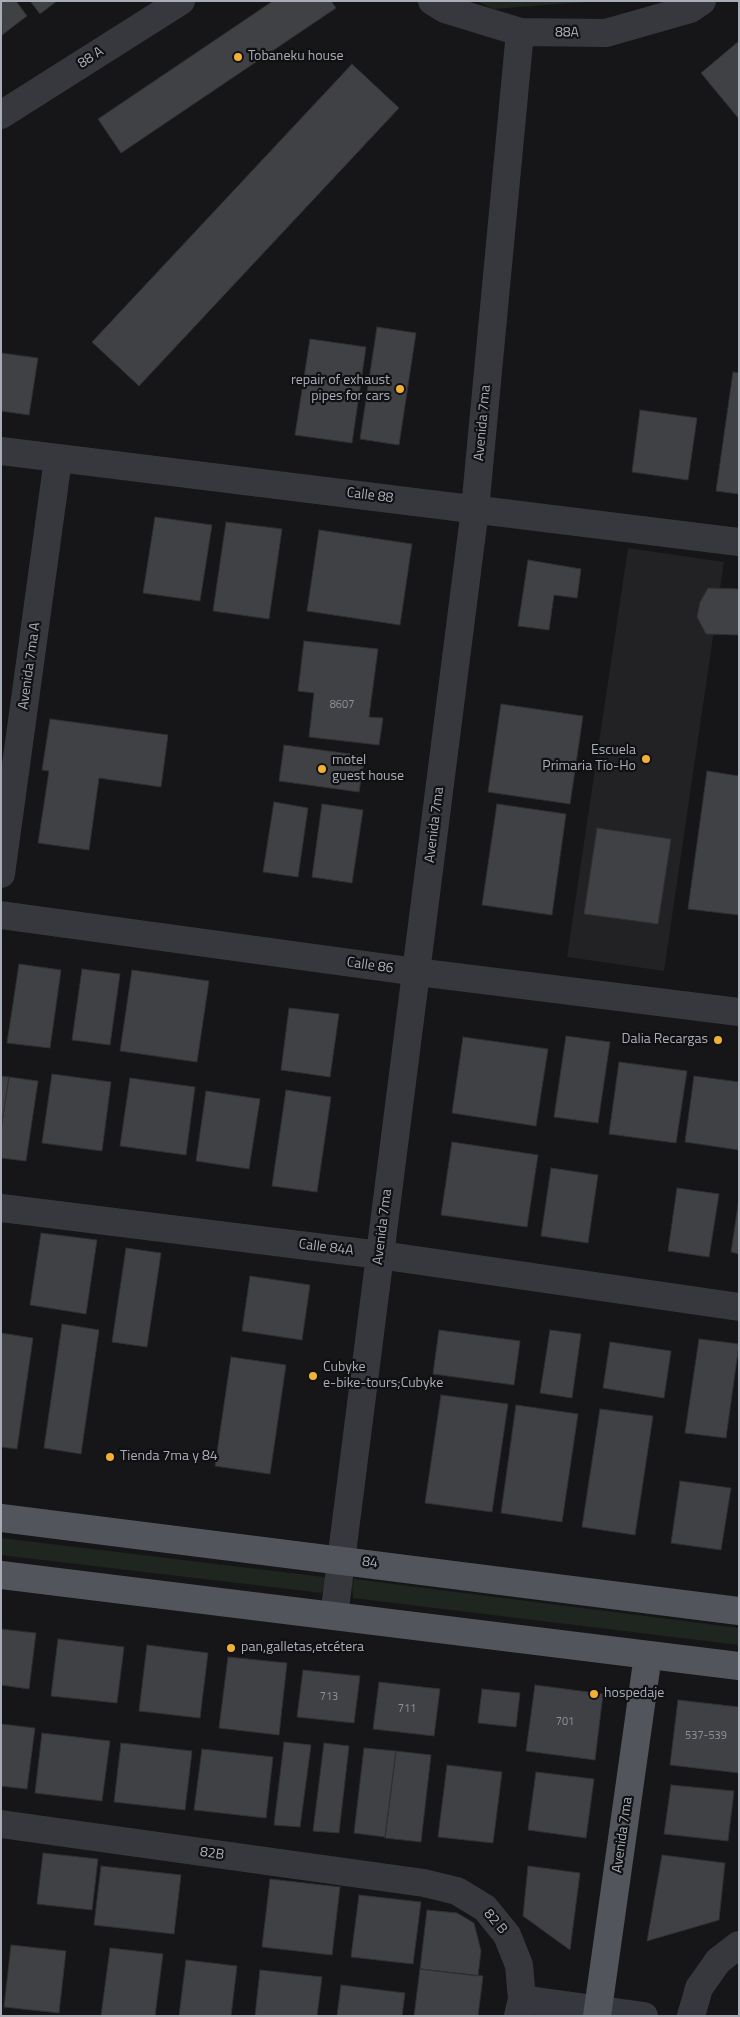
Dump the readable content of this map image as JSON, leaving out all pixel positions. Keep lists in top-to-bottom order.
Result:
{
  "streets": {
    "main road": ["Avenida 7ma", "84"],
    "street": [
      "88A",
      "88 A",
      "Calle 88",
      "Avenida 7ma A",
      "Calle 86",
      "Calle 84A",
      "82B",
      "82 B"
    ]
  },
  "crossings": [
    ["88A", "Avenida 7ma"],
    ["Avenida 7ma", "Calle 88"],
    ["Avenida 7ma", "Calle 86"],
    ["Avenida 7ma", "Calle 84A"],
    ["Avenida 7ma", "84"],
    ["Calle 88", "Avenida 7ma A"],
    ["82B", "82 B"]
  ],
  "places": [
    "Tobaneku house",
    "repair of exhaust pipes for cars",
    "Escuela Primaria Tío-Ho",
    "motel guest house",
    "Dalia Recargas",
    "Cubyke e-bike-tours;Cubyke",
    "Tienda 7ma y 84",
    "pan,galletas,etcétera",
    "hospedaje"
  ],
  "house_numbers": [
    "8607",
    "713",
    "711",
    "701",
    "537-539"
  ]
}
